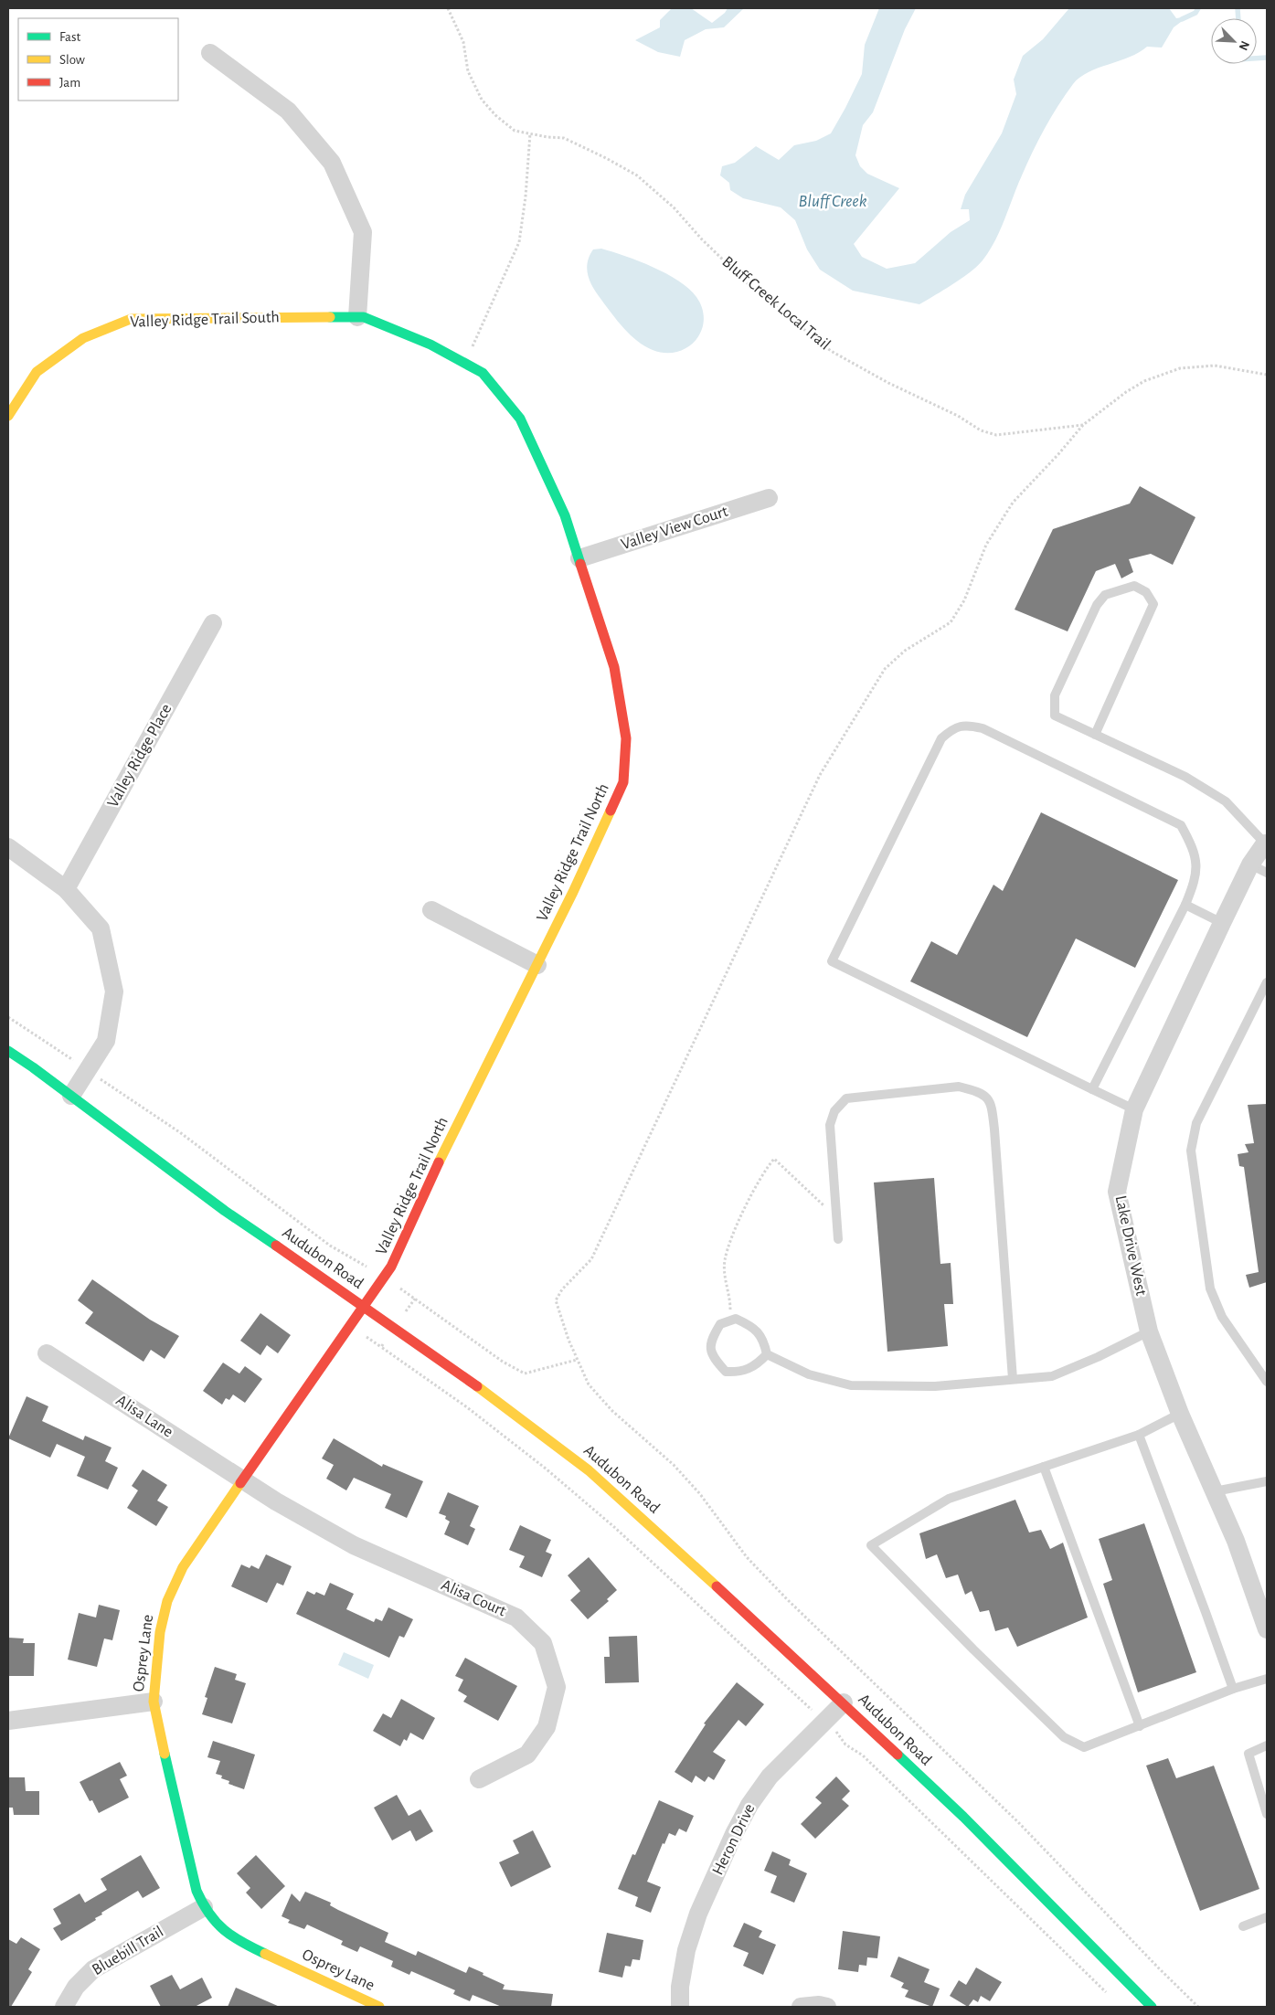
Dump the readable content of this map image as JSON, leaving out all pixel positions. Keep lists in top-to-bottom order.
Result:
{
  "streets": {
    "street": [
      "Valley Ridge Trail South",
      "Valley View Court",
      "Valley Ridge Place",
      "Valley Ridge Trail North",
      "Lake Drive West",
      "Audubon Road",
      "Alisa Lane",
      "Alisa Court",
      "Osprey Lane",
      "Heron Drive",
      "Bluebill Trail"
    ],
    "path": ["Bluff Creek Local Trail"]
  },
  "crossings": [
    ["Valley Ridge Trail South", "Valley Ridge Trail North"],
    ["Valley View Court", "Valley Ridge Trail North"],
    ["Valley Ridge Trail North", "Audubon Road"],
    ["Valley Ridge Trail North", "Osprey Lane"],
    ["Audubon Road", "Osprey Lane"],
    ["Audubon Road", "Heron Drive"],
    ["Alisa Lane", "Alisa Court"],
    ["Alisa Lane", "Osprey Lane"],
    ["Alisa Court", "Osprey Lane"],
    ["Osprey Lane", "Bluebill Trail"]
  ],
  "water": ["Bluff Creek"],
  "legend": ["Fast", "Slow", "Jam"],
  "north": "bottom right"
}
